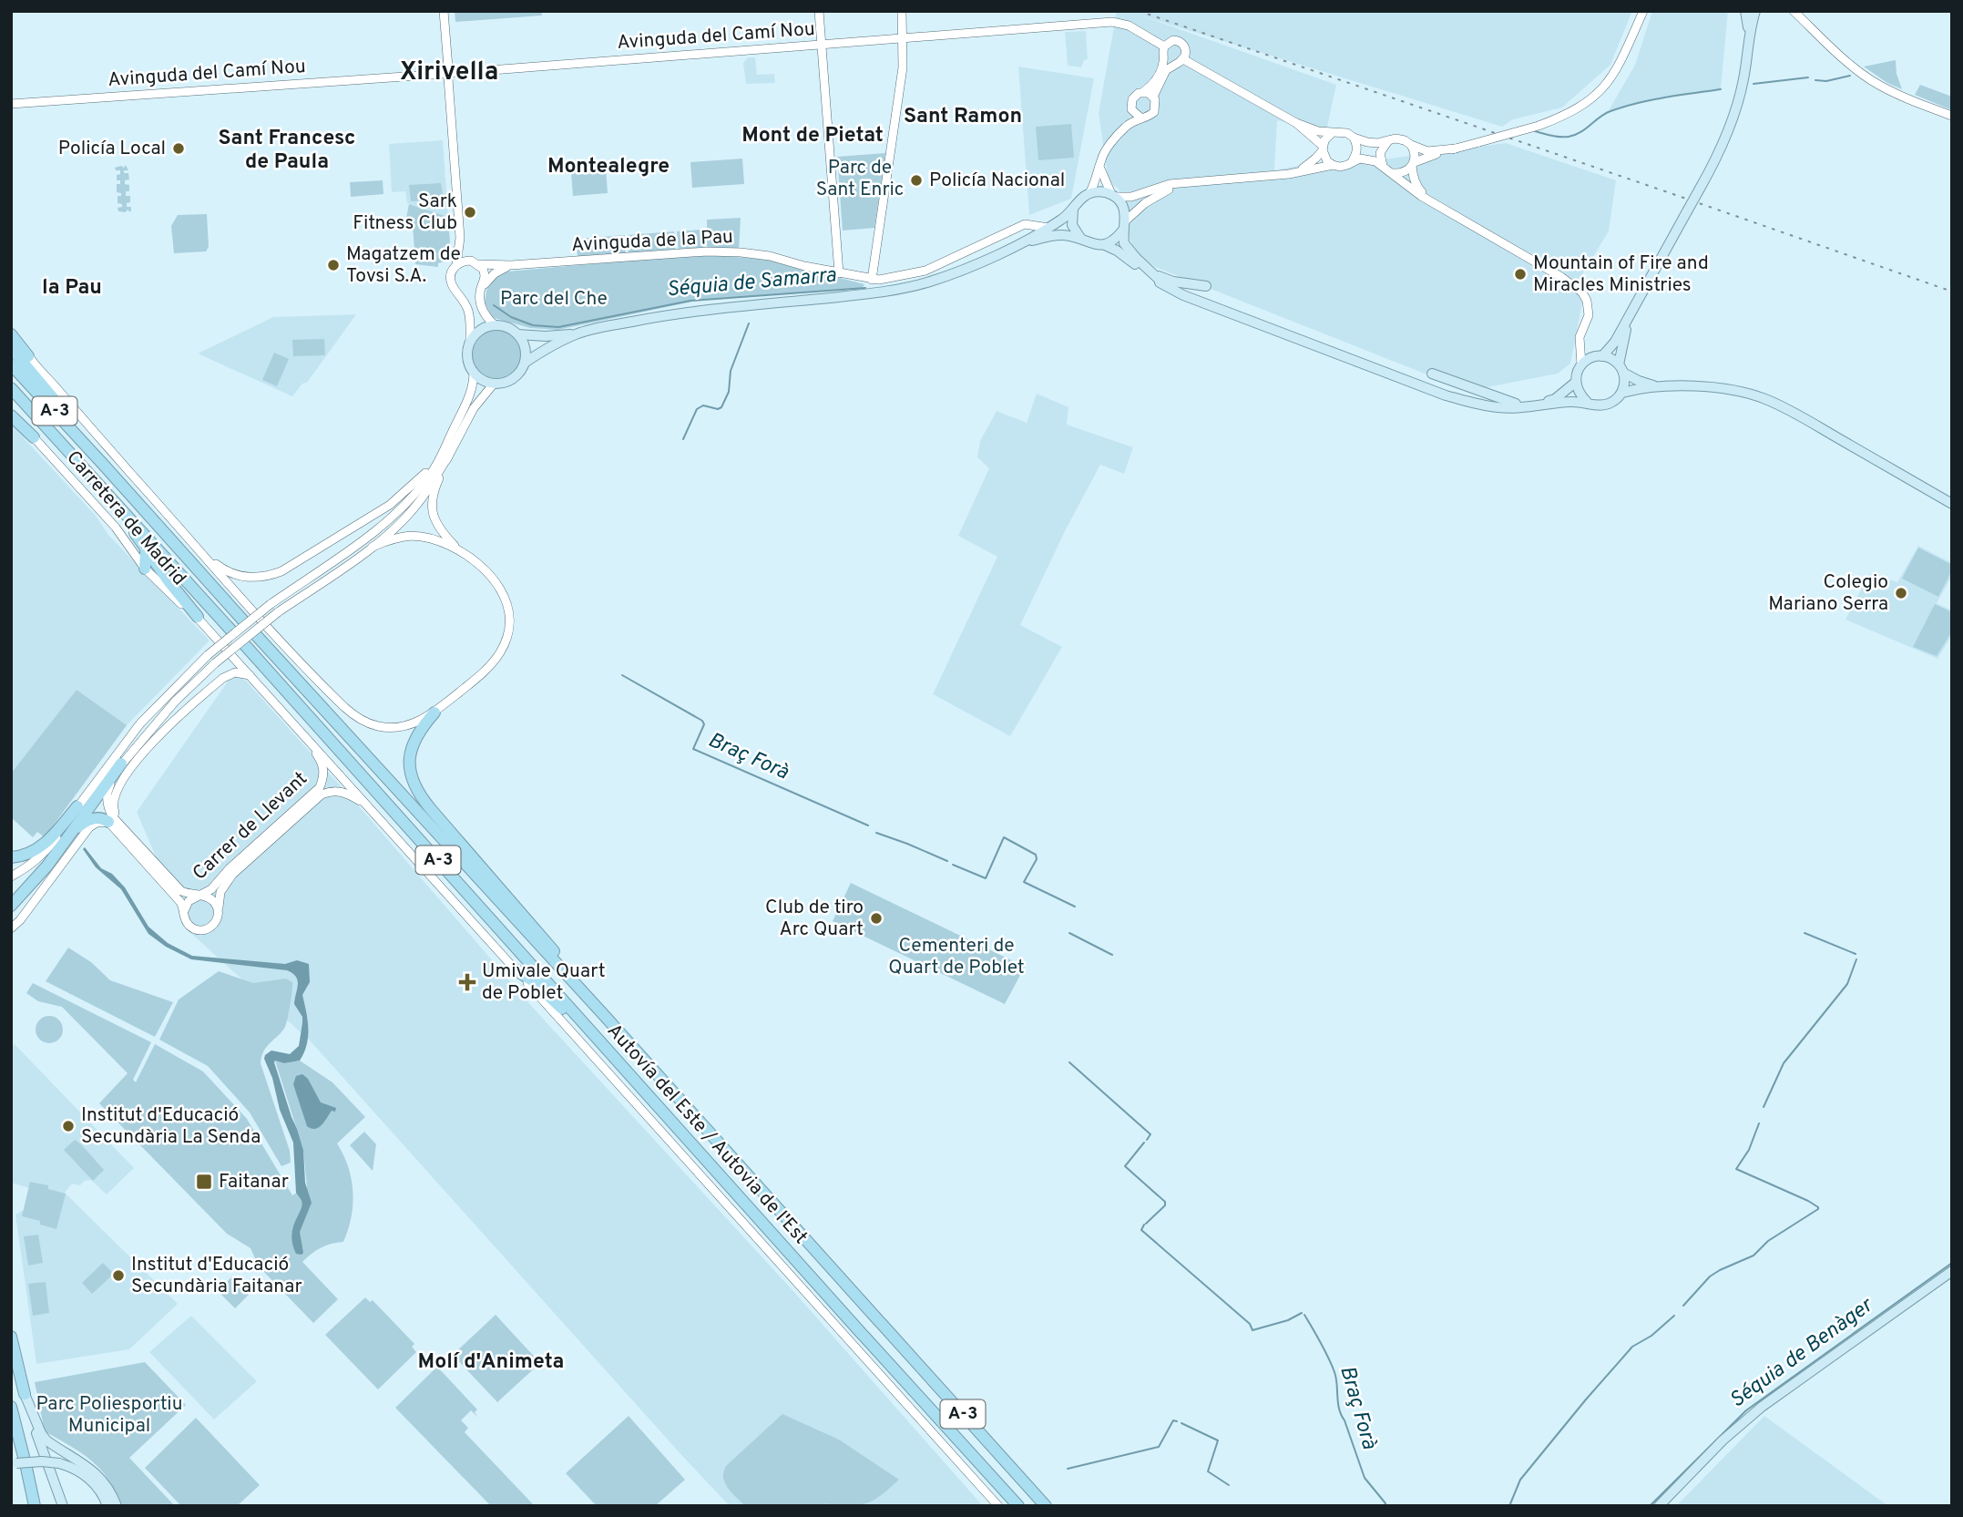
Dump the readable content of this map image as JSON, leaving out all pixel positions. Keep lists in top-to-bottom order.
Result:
{
  "streets": {
    "highway": ["A-3", "Autovía del Este / Autovia de l'Est"],
    "street": [
      "Avinguda del Camí Nou",
      "Avinguda de la Pau",
      "Carretera de Madrid",
      "Carrer de Llevant"
    ]
  },
  "crossings": [
    ["Carretera de Madrid", "Carrer de Llevant"]
  ],
  "districts": [
    "Xirivella",
    "Sant Ramon",
    "Mont de Pietat",
    "Sant Francesc de Paula",
    "Montealegre",
    "la Pau",
    "Molí d'Animeta"
  ],
  "water": ["Séquia de Samarra", "Braç Forà", "Séquia de Benàger"],
  "parks": [
    "Parc de Sant Enric",
    "Parc del Che",
    "Cementeri de Quart de Poblet",
    "Parc Poliesportiu Municipal"
  ],
  "places": {
    "other": [
      "Policía Local",
      "Policía Nacional",
      "Sark Fitness Club",
      "Magatzem de Tovsi S.A.",
      "Mountain of Fire and Miracles Ministries",
      "Colegio Mariano Serra",
      "Club de tiro Arc Quart",
      "Institut d'Educació Secundària La Senda",
      "Institut d'Educació Secundària Faitanar"
    ],
    "health": ["Umivale Quart de Poblet"],
    "transit": ["Faitanar"]
  }
}
